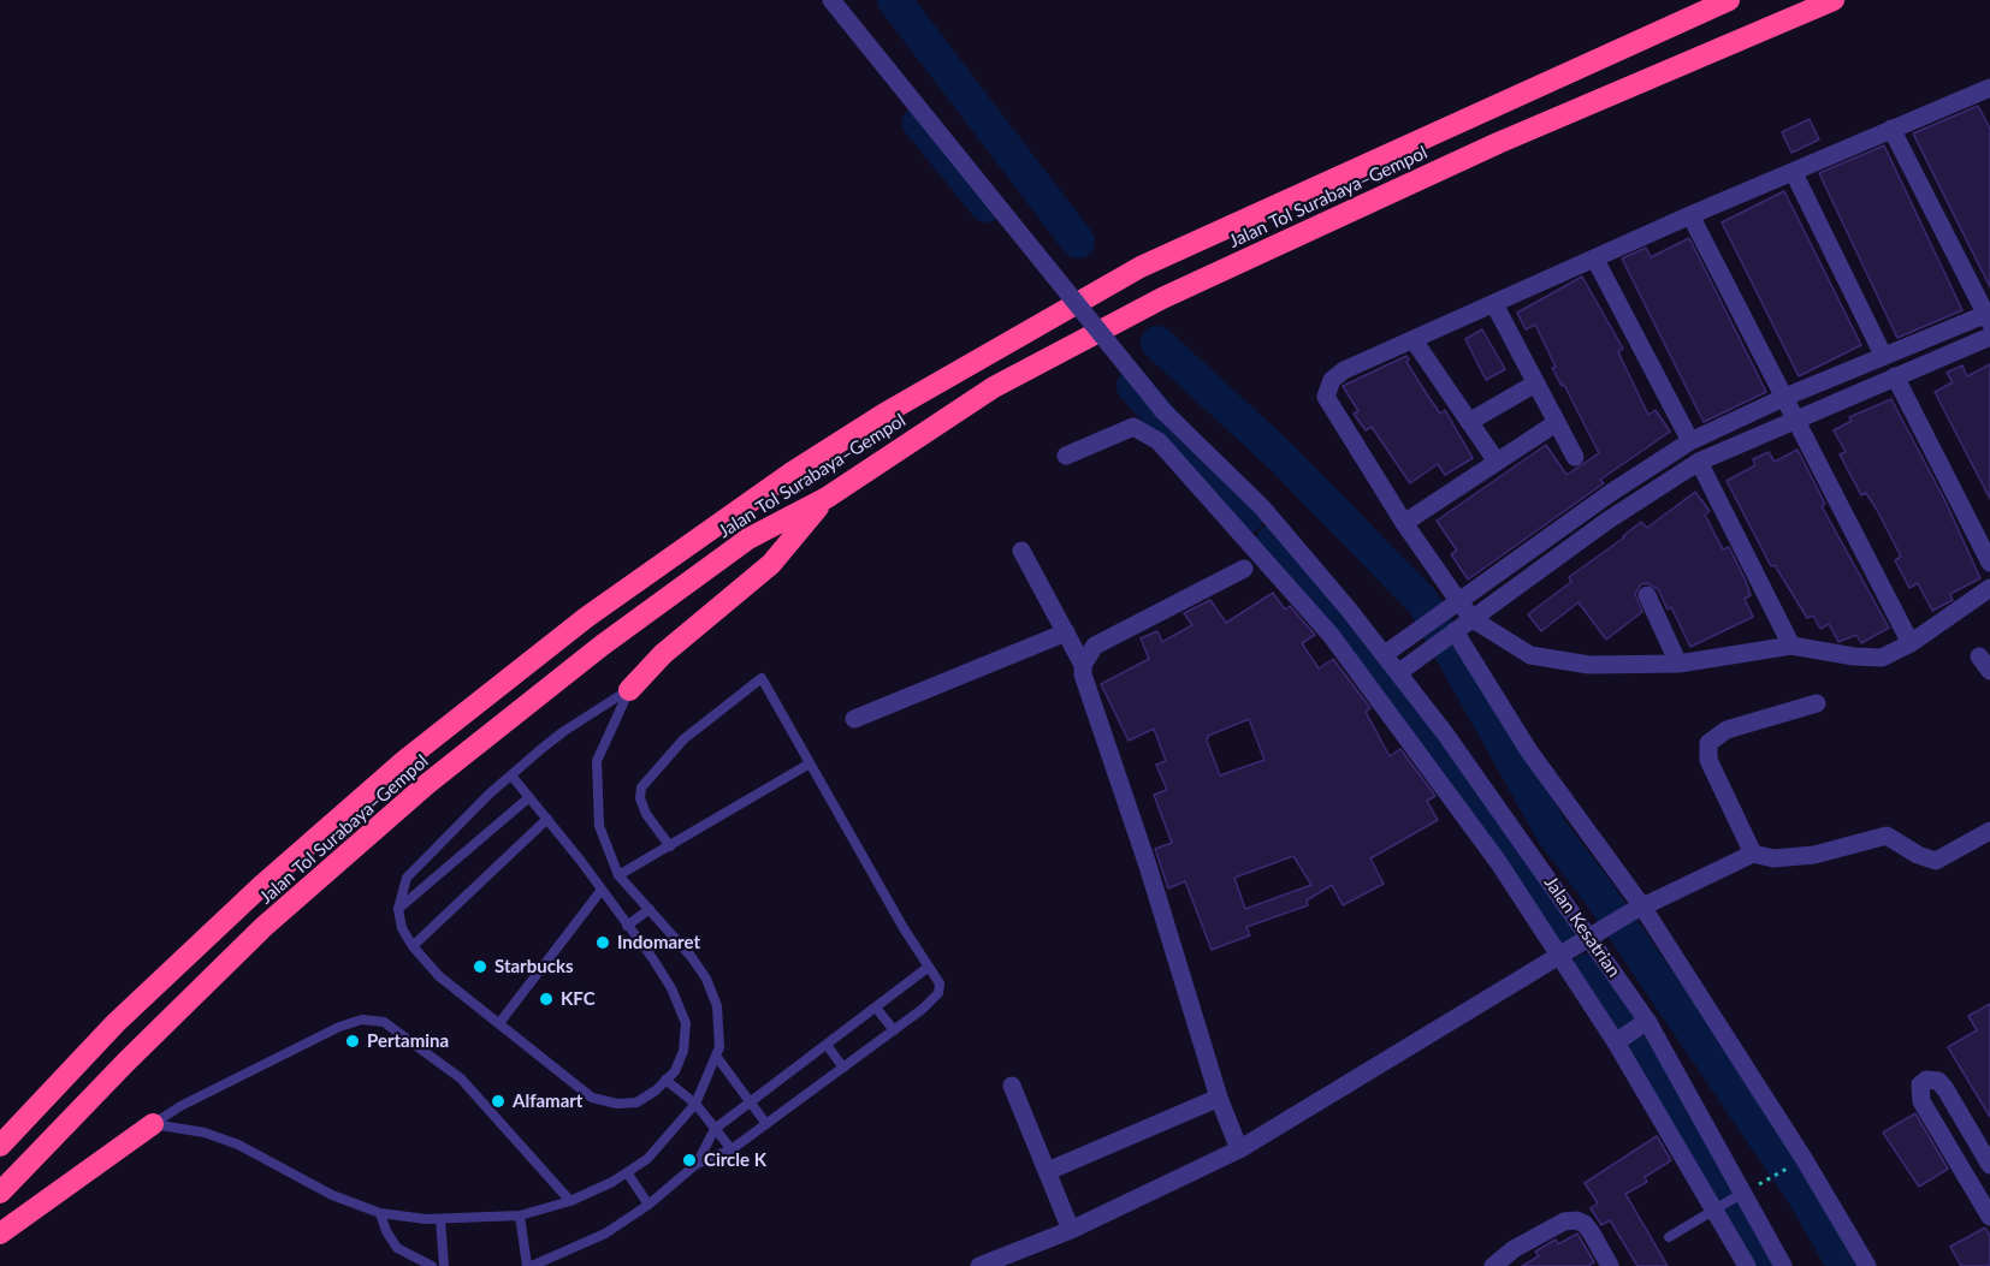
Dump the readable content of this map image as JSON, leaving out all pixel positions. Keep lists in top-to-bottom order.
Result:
{
  "streets": {
    "highway": ["Jalan Tol Surabaya–Gempol"],
    "street": ["Jalan Kesatrian"]
  },
  "places": [
    "Indomaret",
    "Starbucks",
    "KFC",
    "Pertamina",
    "Alfamart",
    "Circle K"
  ]
}
